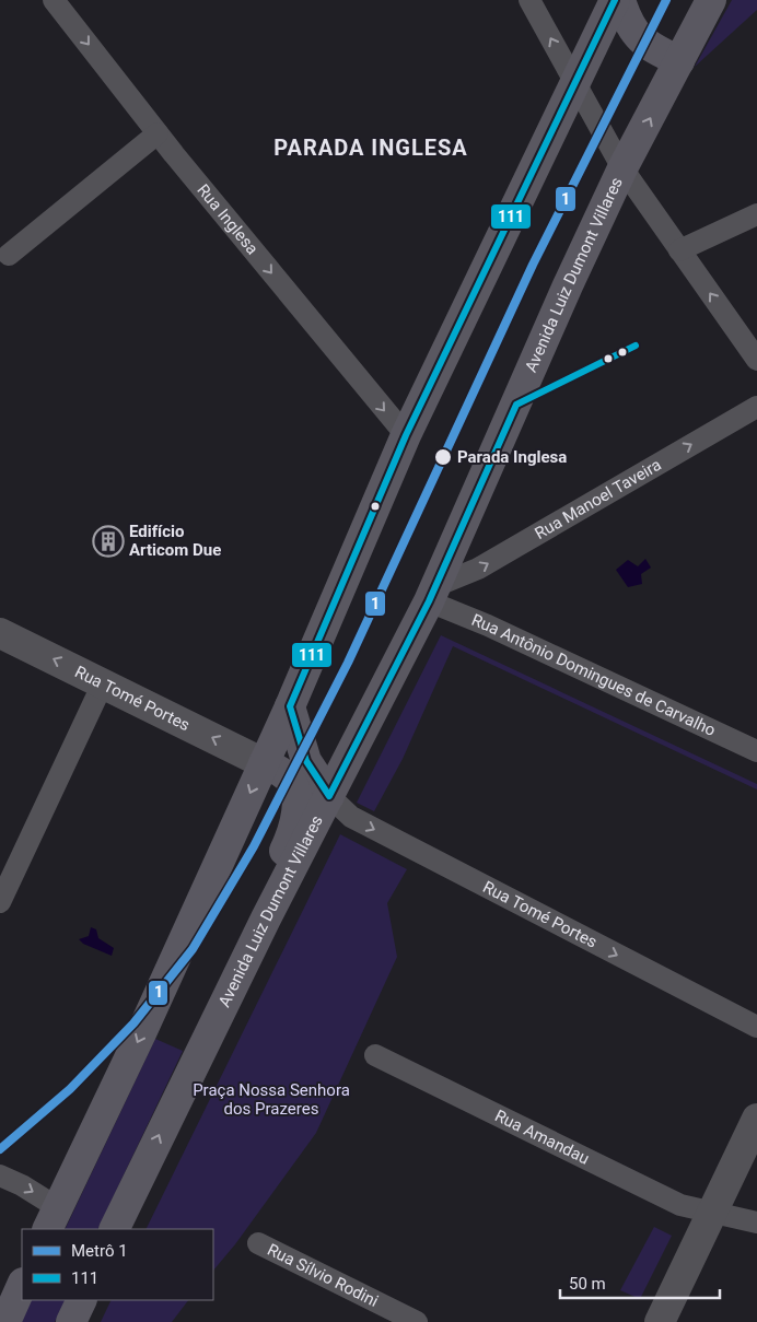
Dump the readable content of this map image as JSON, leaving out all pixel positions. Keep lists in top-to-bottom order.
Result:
{
  "streets": {
    "main road": ["Avenida Luiz Dumont Villares", "Rua Tomé Portes"],
    "street": [
      "Rua Inglesa",
      "Rua Manoel Taveira",
      "Rua Antônio Domingues de Carvalho",
      "Rua Amandau",
      "Rua Sílvio Rodini"
    ]
  },
  "crossings": [
    ["Avenida Luiz Dumont Villares", "Rua Manoel Taveira"],
    ["Avenida Luiz Dumont Villares", "Rua Antônio Domingues de Carvalho"],
    ["Avenida Luiz Dumont Villares", "Rua Tomé Portes"],
    ["Rua Manoel Taveira", "Rua Antônio Domingues de Carvalho"]
  ],
  "one_way": ["Rua Inglesa", "Rua Manoel Taveira"],
  "districts": ["PARADA INGLESA"],
  "parks": ["Praça Nossa Senhora dos Prazeres"],
  "places": {
    "other": ["Parada Inglesa"],
    "building": ["Edifício Articom Due"]
  },
  "lines": ["metro line 1", "transit line 111"],
  "legend": ["Metrô 1", "111"],
  "scale_bar": "50 m"
}
